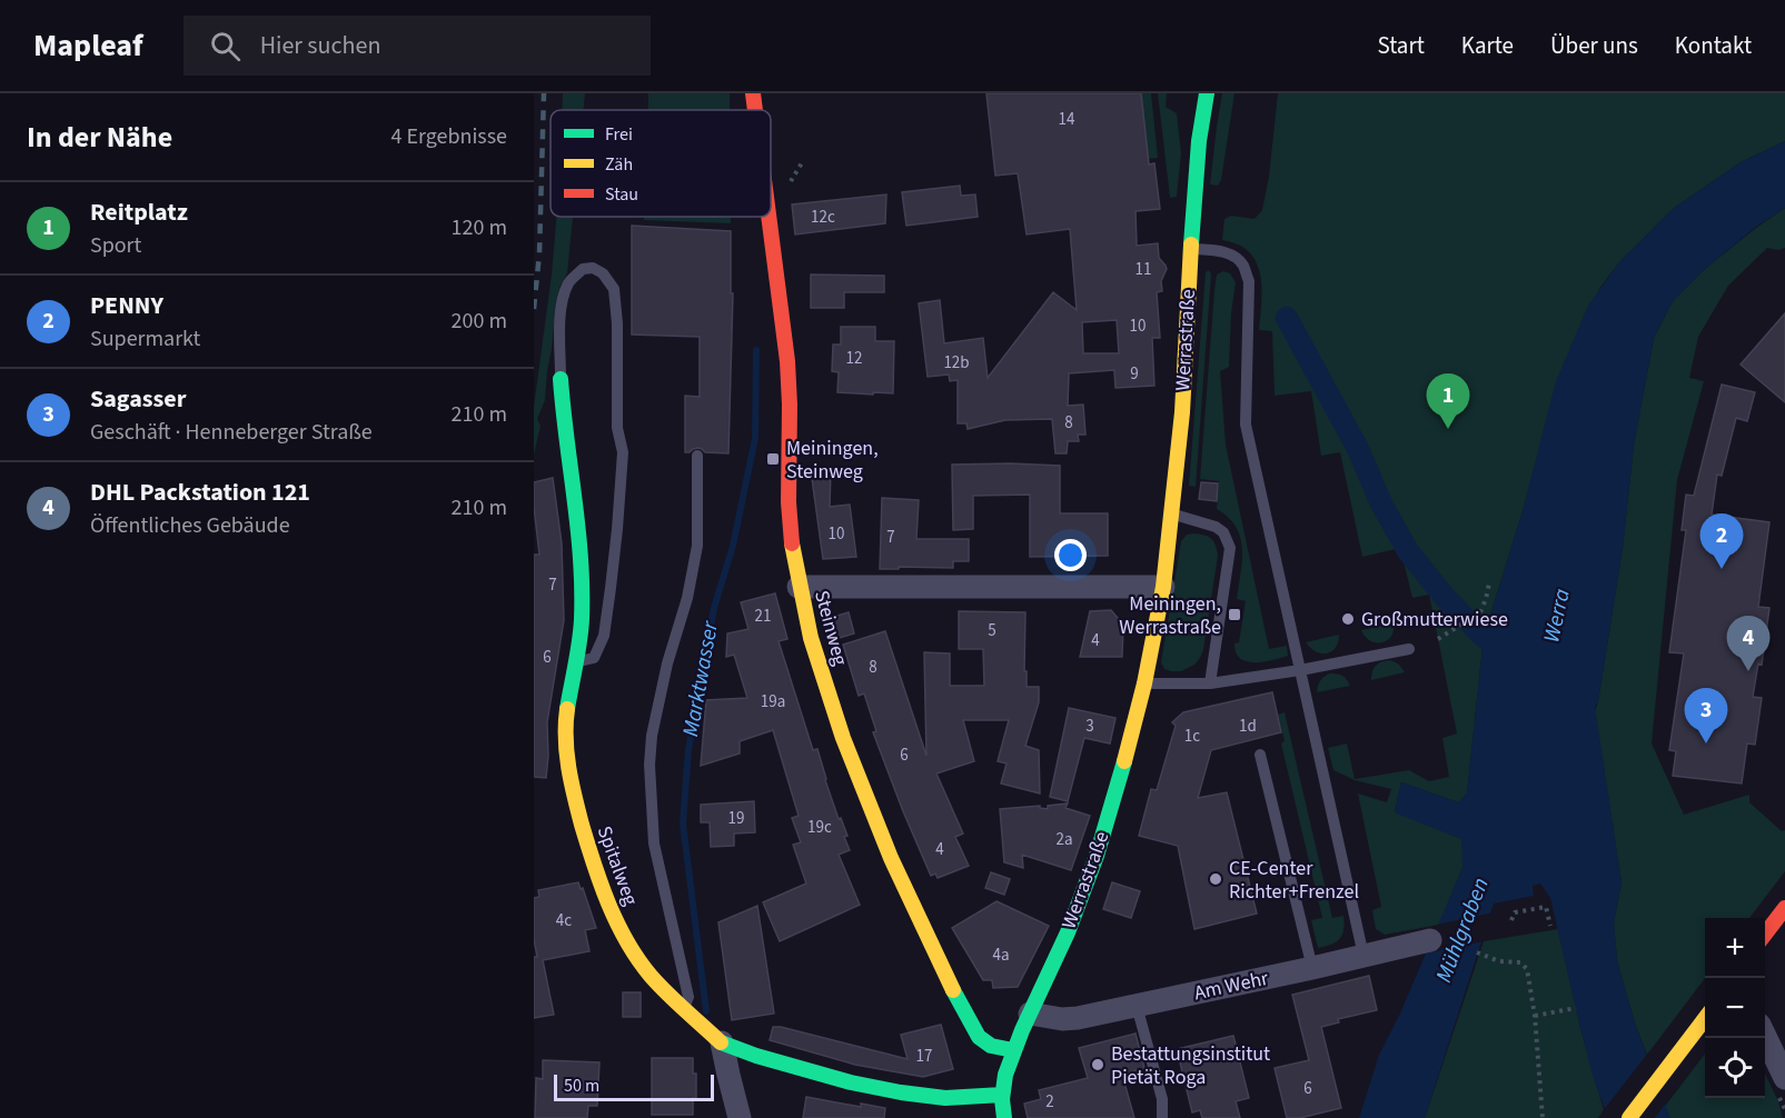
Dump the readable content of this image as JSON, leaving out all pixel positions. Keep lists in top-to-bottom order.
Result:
{
  "streets": {
    "street": [
      "Werrastraße",
      "Steinweg",
      "Spitalweg",
      "Am Wehr"
    ]
  },
  "crossings": [
    ["Werrastraße", "Steinweg"],
    ["Werrastraße", "Am Wehr"]
  ],
  "water": ["Werra", "Marktwasser", "Mühlgraben"],
  "places": {
    "transit": ["Meiningen, Steinweg", "Meiningen, Werrastraße"],
    "other": ["Großmutterwiese", "CE-Center Richter+Frenzel", "Bestattungsinstitut Pietät Roga"]
  },
  "house_numbers": [
    "14",
    "12c",
    "11",
    "10",
    "12",
    "12b",
    "9",
    "8",
    "10",
    "7",
    "7",
    "21",
    "5",
    "4",
    "6",
    "8",
    "19a",
    "3",
    "1d",
    "1c",
    "6",
    "19",
    "19c",
    "2a",
    "4",
    "4c",
    "4a",
    "17",
    "6",
    "2"
  ],
  "legend": ["Frei", "Zäh", "Stau"],
  "scale_bar": "50 m",
  "page": {
    "header": "Mapleaf",
    "search": "Hier suchen",
    "nav": [
      "Start",
      "Karte",
      "Über uns",
      "Kontakt"
    ],
    "heading": ["In der Nähe", "4 Ergebnisse"],
    "list": [
      {
        "mark": "1",
        "name": "Reitplatz",
        "note": "Sport",
        "value": "120 m"
      },
      {
        "mark": "2",
        "name": "PENNY",
        "note": "Supermarkt",
        "value": "200 m"
      },
      {
        "mark": "3",
        "name": "Sagasser",
        "note": "Geschäft · Henneberger Straße",
        "value": "210 m"
      },
      {
        "mark": "4",
        "name": "DHL Packstation 121",
        "note": "Öffentliches Gebäude",
        "value": "210 m"
      }
    ],
    "pins": [
      "1",
      "2",
      "4",
      "3"
    ],
    "map_buttons": ["+", "−"],
    "scale": "50 m"
  }
}
